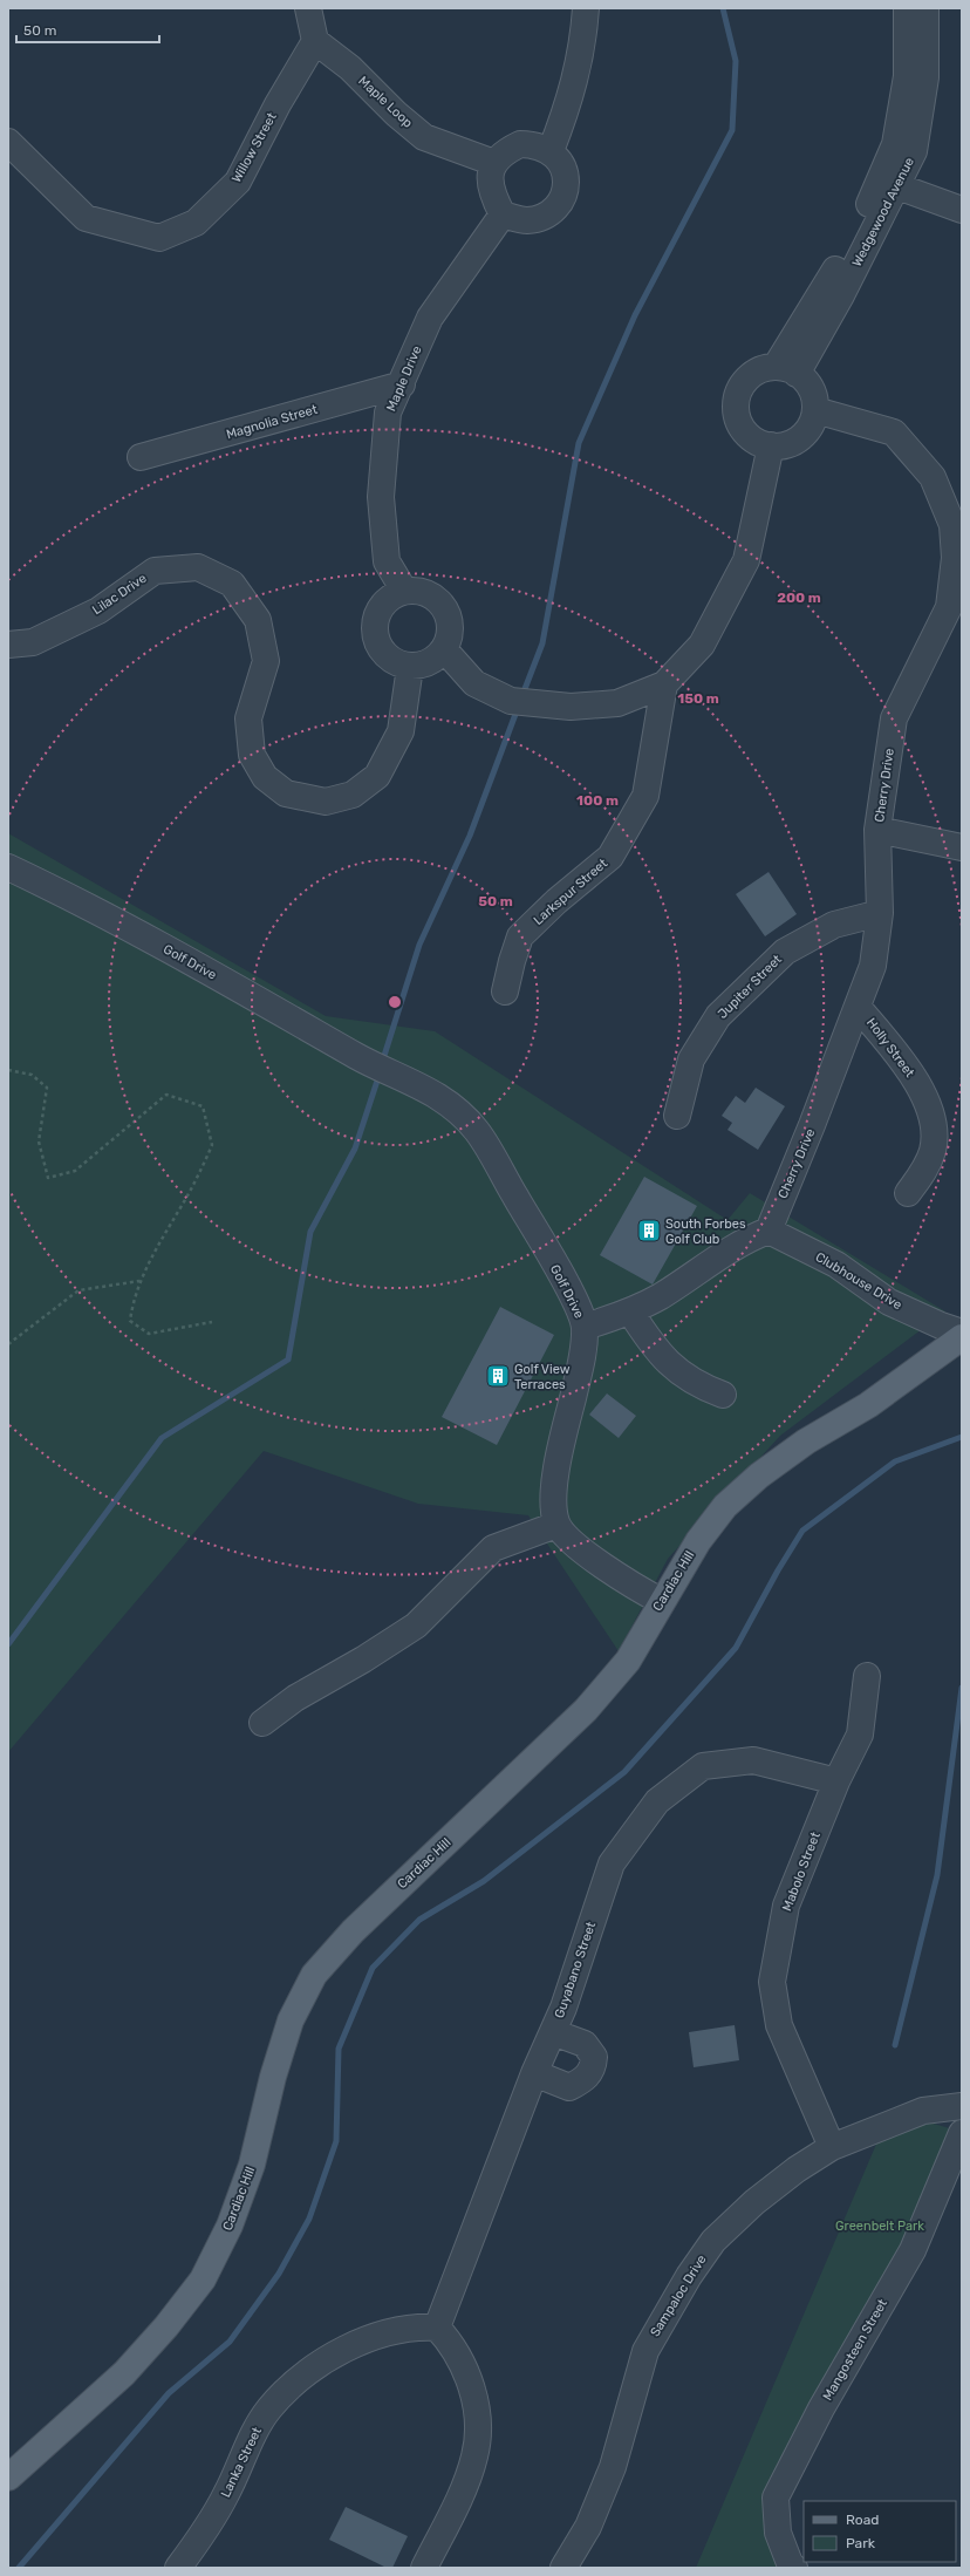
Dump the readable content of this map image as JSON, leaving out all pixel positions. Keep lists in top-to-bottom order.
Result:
{
  "streets": {
    "main road": ["Cardiac Hill"],
    "street": [
      "Maple Loop",
      "Willow Street",
      "Wedgewood Avenue",
      "Maple Drive",
      "Magnolia Street",
      "Lilac Drive",
      "Cherry Drive",
      "Larkspur Street",
      "Golf Drive",
      "Jupiter Street",
      "Holly Street",
      "Clubhouse Drive",
      "Mabolo Street",
      "Guyabano Street",
      "Sampaloc Drive",
      "Mangosteen Street",
      "Lanka Street"
    ]
  },
  "crossings": [
    ["Maple Loop", "Willow Street"],
    ["Maple Loop", "Maple Drive"],
    ["Wedgewood Avenue", "Cherry Drive"],
    ["Maple Drive", "Magnolia Street"],
    ["Maple Drive", "Lilac Drive"],
    ["Cherry Drive", "Jupiter Street"],
    ["Cherry Drive", "Holly Street"],
    ["Cherry Drive", "Clubhouse Drive"],
    ["Mabolo Street", "Guyabano Street"],
    ["Mabolo Street", "Sampaloc Drive"],
    ["Guyabano Street", "Lanka Street"]
  ],
  "parks": ["Greenbelt Park"],
  "places": {
    "building": ["South Forbes Golf Club", "Golf View Terraces"]
  },
  "legend": ["Road", "Park"],
  "scale_bar": "50 m",
  "rings": [
    "200 m",
    "150 m",
    "100 m",
    "50 m"
  ]
}
